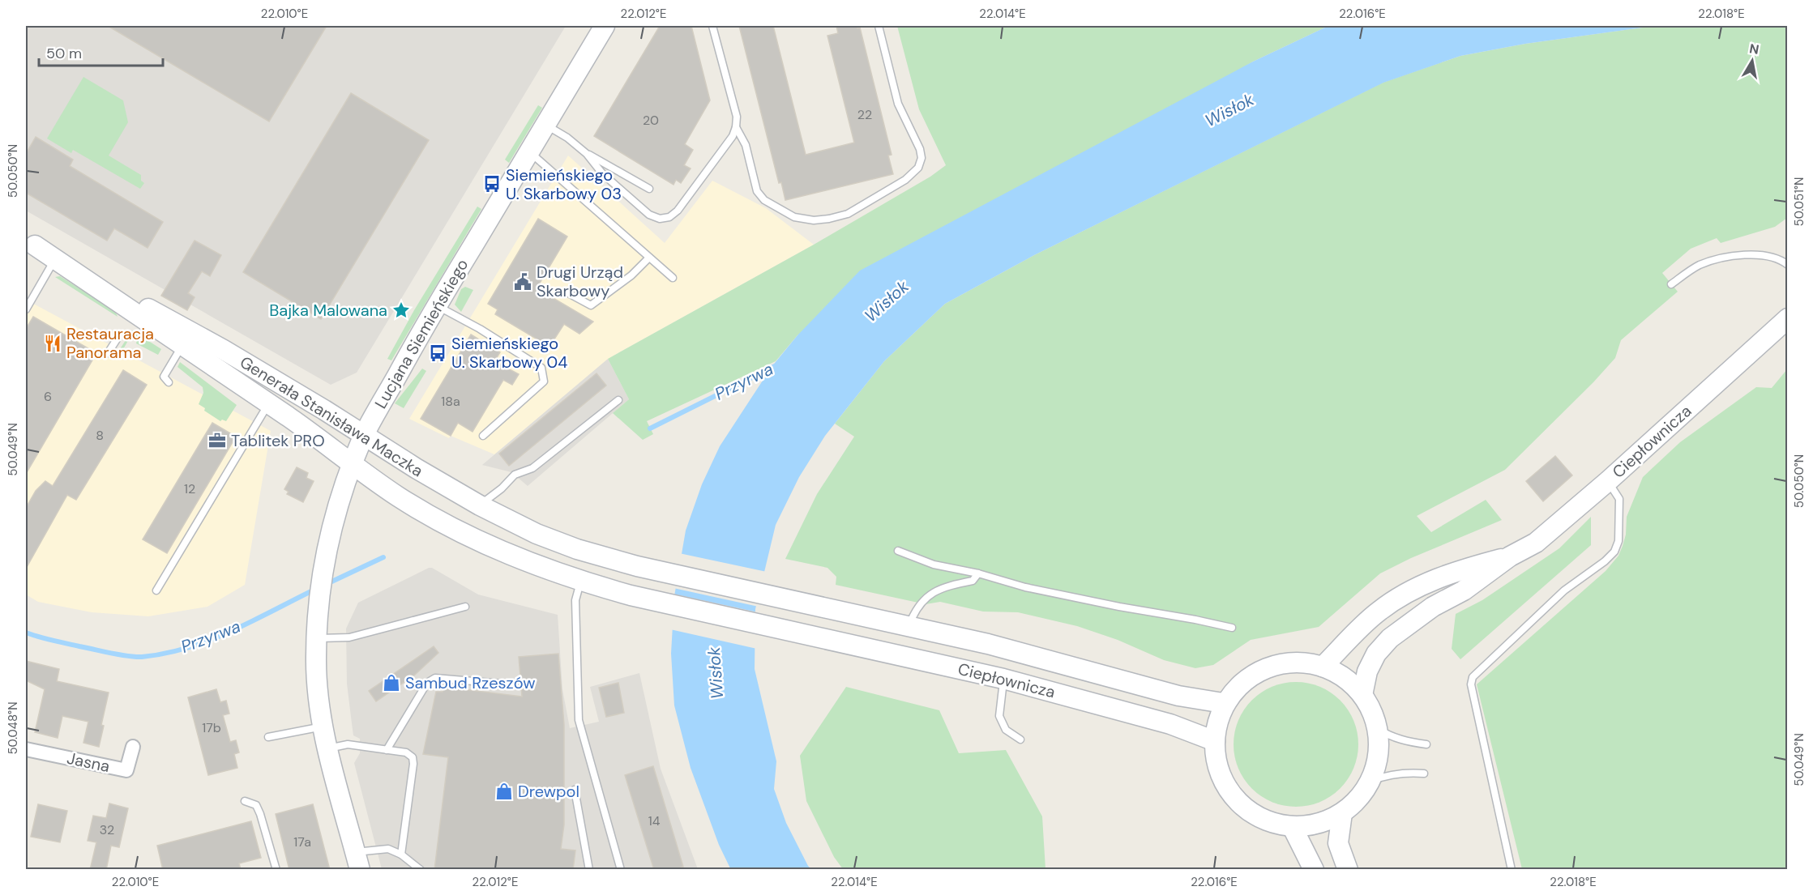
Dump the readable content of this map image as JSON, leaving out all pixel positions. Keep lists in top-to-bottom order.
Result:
{
  "streets": {
    "main road": ["Lucjana Siemieńskiego", "Generała Stanisława Maczka", "Ciepłownicza"],
    "street": ["Jasna"]
  },
  "crossings": [
    ["Lucjana Siemieńskiego", "Generała Stanisława Maczka"],
    ["Generała Stanisława Maczka", "Ciepłownicza"]
  ],
  "water": ["Wisłok", "Przyrwa"],
  "places": {
    "bus stop": ["Siemieńskiego U. Skarbowy 03", "Siemieńskiego U. Skarbowy 04"],
    "public building": ["Drugi Urząd Skarbowy"],
    "place": ["Bajka Malowana"],
    "restaurant": ["Restauracja Panorama"],
    "office": ["Tablitek PRO"],
    "shop": ["Sambud Rzeszów", "Drewpol"]
  },
  "house_numbers": [
    "22",
    "20",
    "6",
    "18a",
    "8",
    "12",
    "17b",
    "14",
    "32",
    "17a"
  ],
  "scale_bar": "50 m",
  "north": "top",
  "coordinates": [
    "22.010°E",
    "22.012°E",
    "22.014°E",
    "22.016°E",
    "22.018°E",
    "50.050°N",
    "50.051°N",
    "50.049°N",
    "50.048°N"
  ]
}
